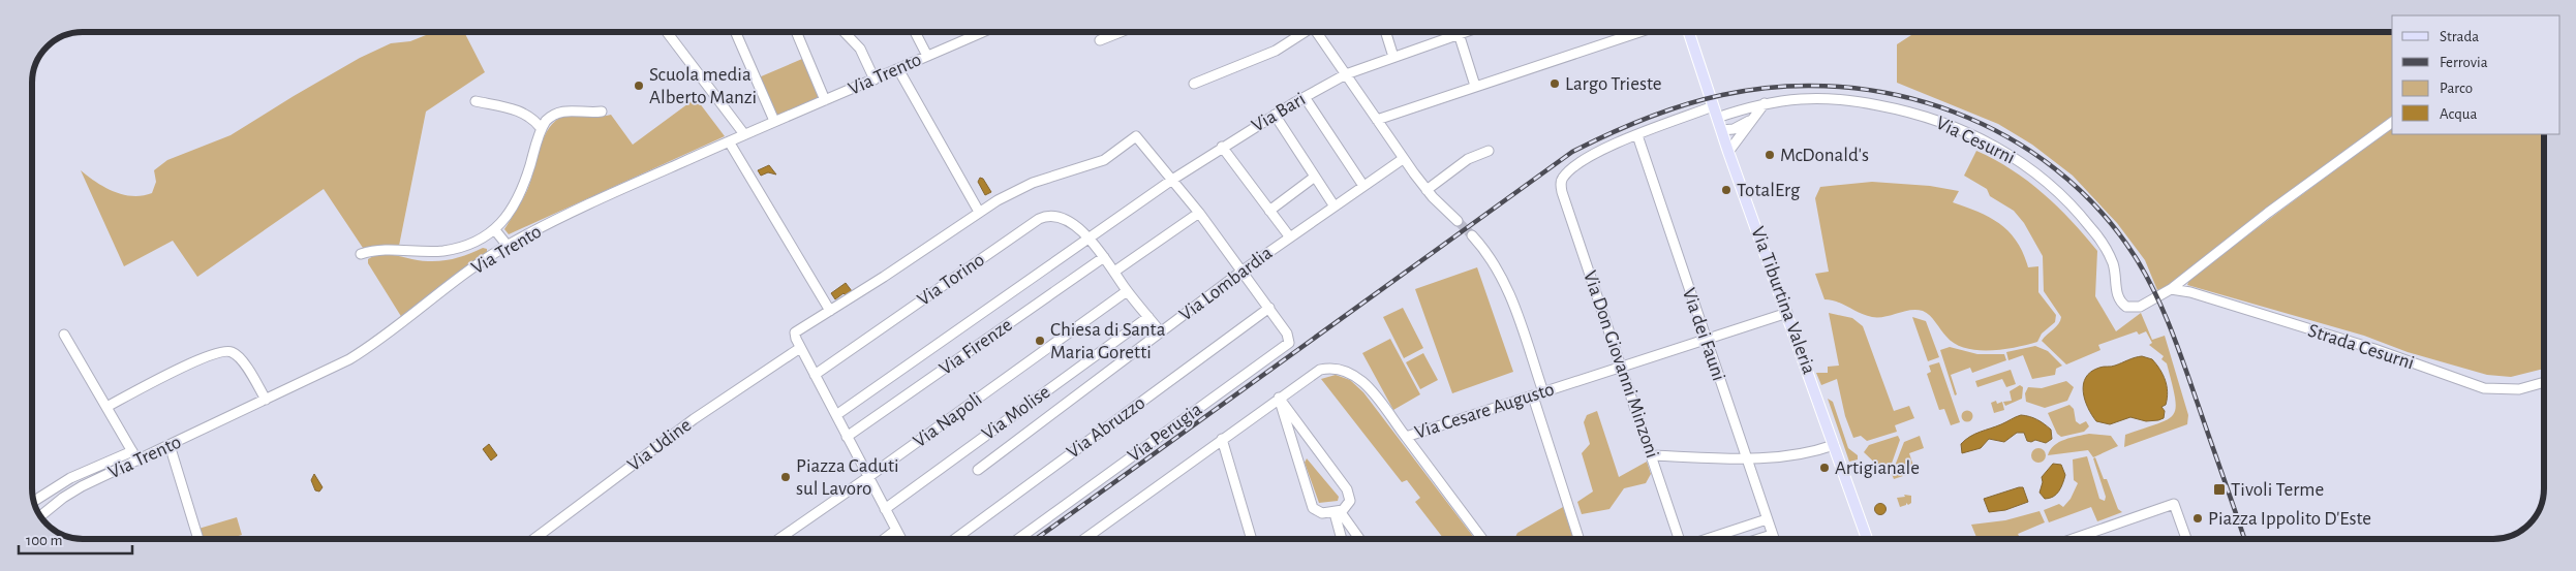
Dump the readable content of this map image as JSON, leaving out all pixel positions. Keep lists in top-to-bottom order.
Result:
{
  "streets": {
    "main road": ["Via Tiburtina Valeria"],
    "street": [
      "Via Trento",
      "Via Bari",
      "Via Cesurni",
      "Via Torino",
      "Via Lombardia",
      "Via dei Fauni",
      "Via Firenze",
      "Strada Cesurni",
      "Via Don Giovanni Minzoni",
      "Via Cesare Augusto",
      "Via Molise",
      "Via Napoli",
      "Via Abruzzo",
      "Via Perugia",
      "Via Udine"
    ]
  },
  "crossings": [
    ["Via Bari", "Via Torino"],
    ["Via Bari", "Via Perugia"],
    ["Via Cesurni", "Via Tiburtina Valeria"],
    ["Via Cesurni", "Strada Cesurni"],
    ["Via Torino", "Via Lombardia"],
    ["Via Torino", "Via Firenze"],
    ["Via Torino", "Via Molise"],
    ["Via Torino", "Via Napoli"],
    ["Via Lombardia", "Via Perugia"],
    ["Via Tiburtina Valeria", "Via Cesare Augusto"],
    ["Via dei Fauni", "Via Don Giovanni Minzoni"],
    ["Via dei Fauni", "Via Cesare Augusto"],
    ["Via Don Giovanni Minzoni", "Via Cesare Augusto"],
    ["Via Abruzzo", "Via Perugia"]
  ],
  "places": {
    "other": [
      "Largo Trieste",
      "Scuola media Alberto Manzi",
      "McDonald's",
      "TotalErg",
      "Chiesa di Santa Maria Goretti",
      "Artigianale",
      "Piazza Caduti sul Lavoro",
      "Piazza Ippolito D'Este"
    ],
    "transit": ["Tivoli Terme"]
  },
  "legend": [
    "Strada",
    "Ferrovia",
    "Parco",
    "Acqua"
  ],
  "scale_bar": "100 m"
}
